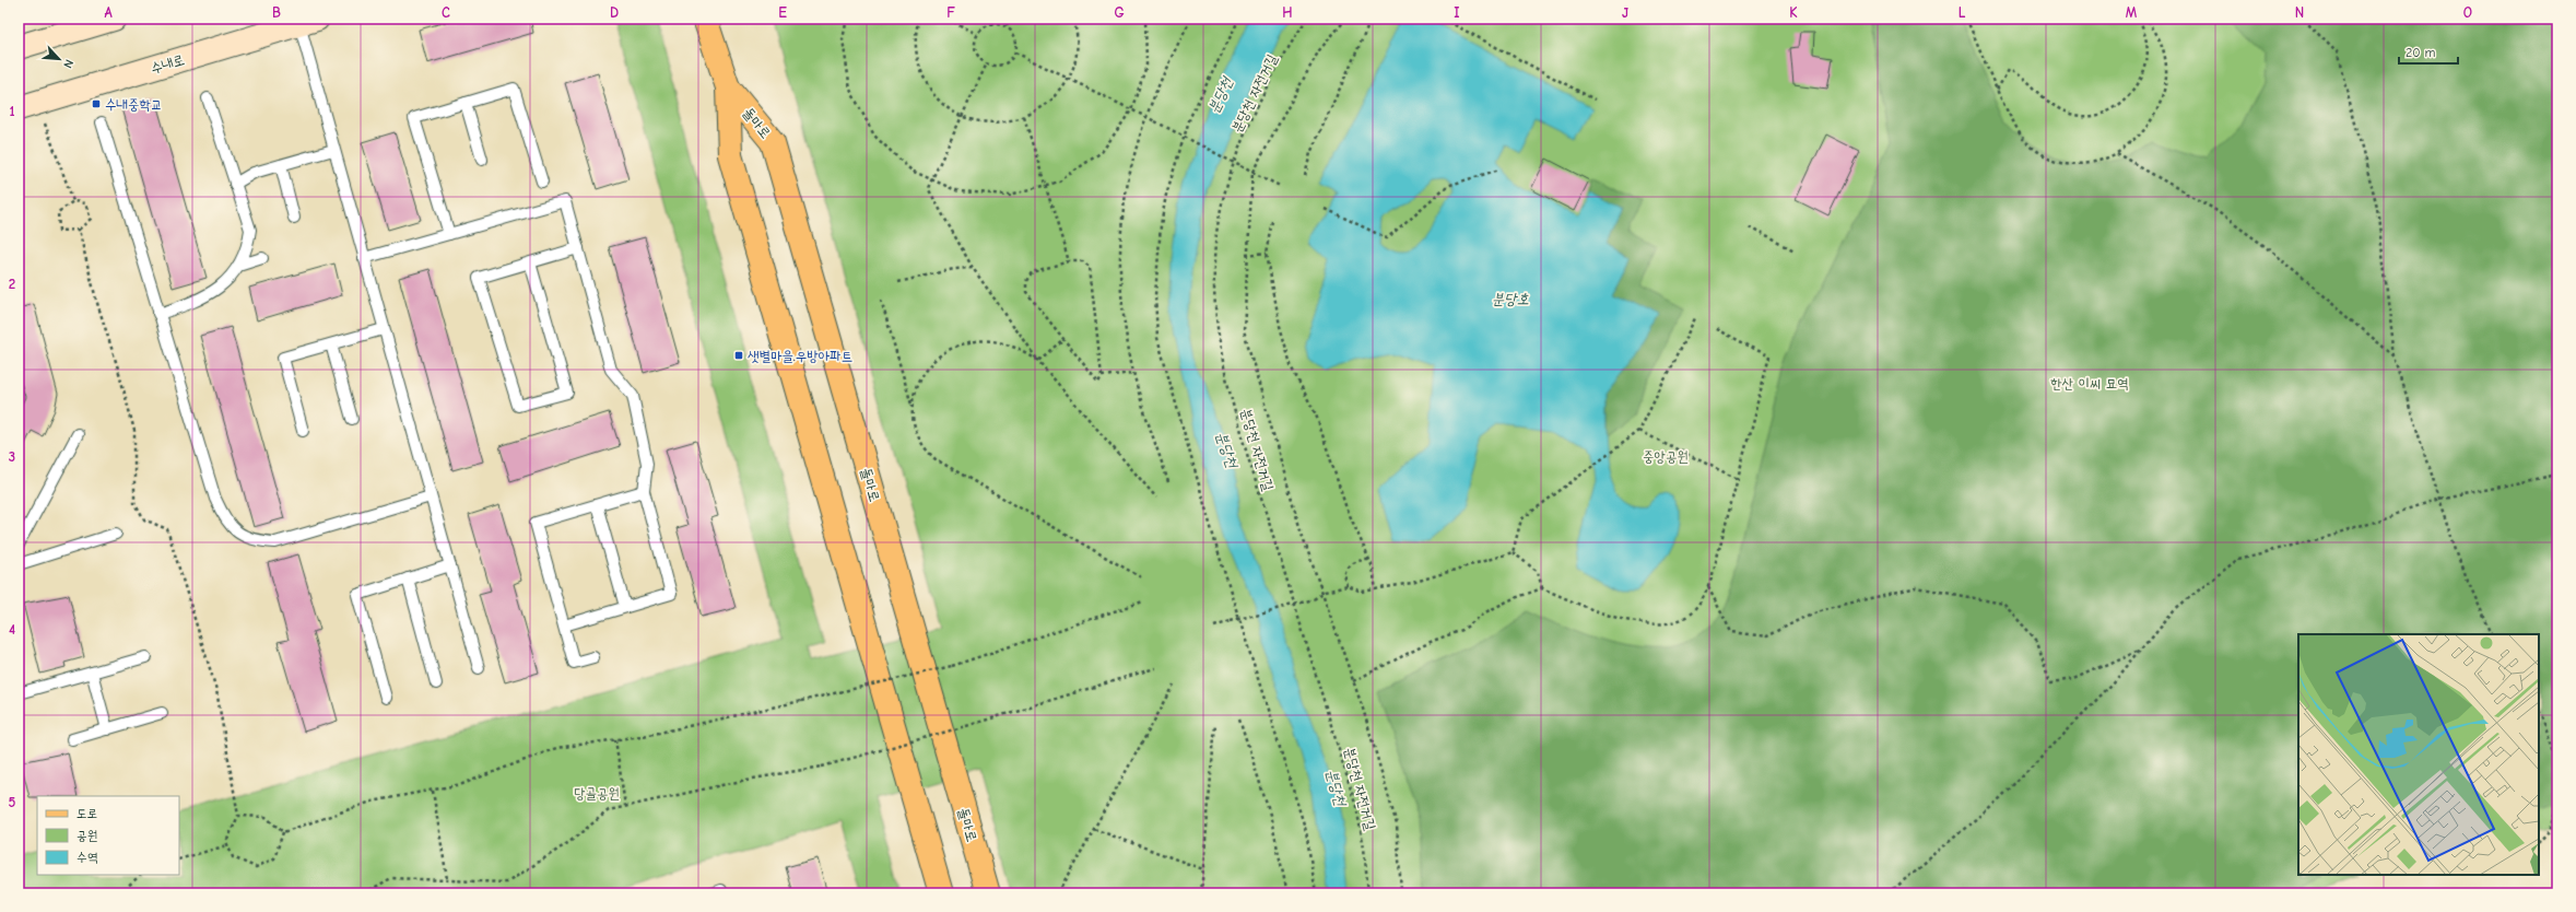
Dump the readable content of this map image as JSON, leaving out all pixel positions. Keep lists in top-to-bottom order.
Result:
{
  "streets": {
    "main road": ["수내로", "돌마로"],
    "path": ["분당천 자전거길"]
  },
  "water": ["분당천", "분당호"],
  "parks": ["한산 이씨 묘역", "중앙공원", "당골공원"],
  "places": {
    "transit": ["수내중학교", "샛별마을.우방아파트"]
  },
  "legend": ["도로", "공원", "수역"],
  "scale_bar": "20 m",
  "north": "bottom right",
  "grid": {
    "columns": [
      "A",
      "B",
      "C",
      "D",
      "E",
      "F",
      "G",
      "H",
      "I",
      "J",
      "K",
      "L",
      "M",
      "N",
      "O"
    ],
    "rows": [
      "1",
      "2",
      "3",
      "4",
      "5"
    ]
  }
}
